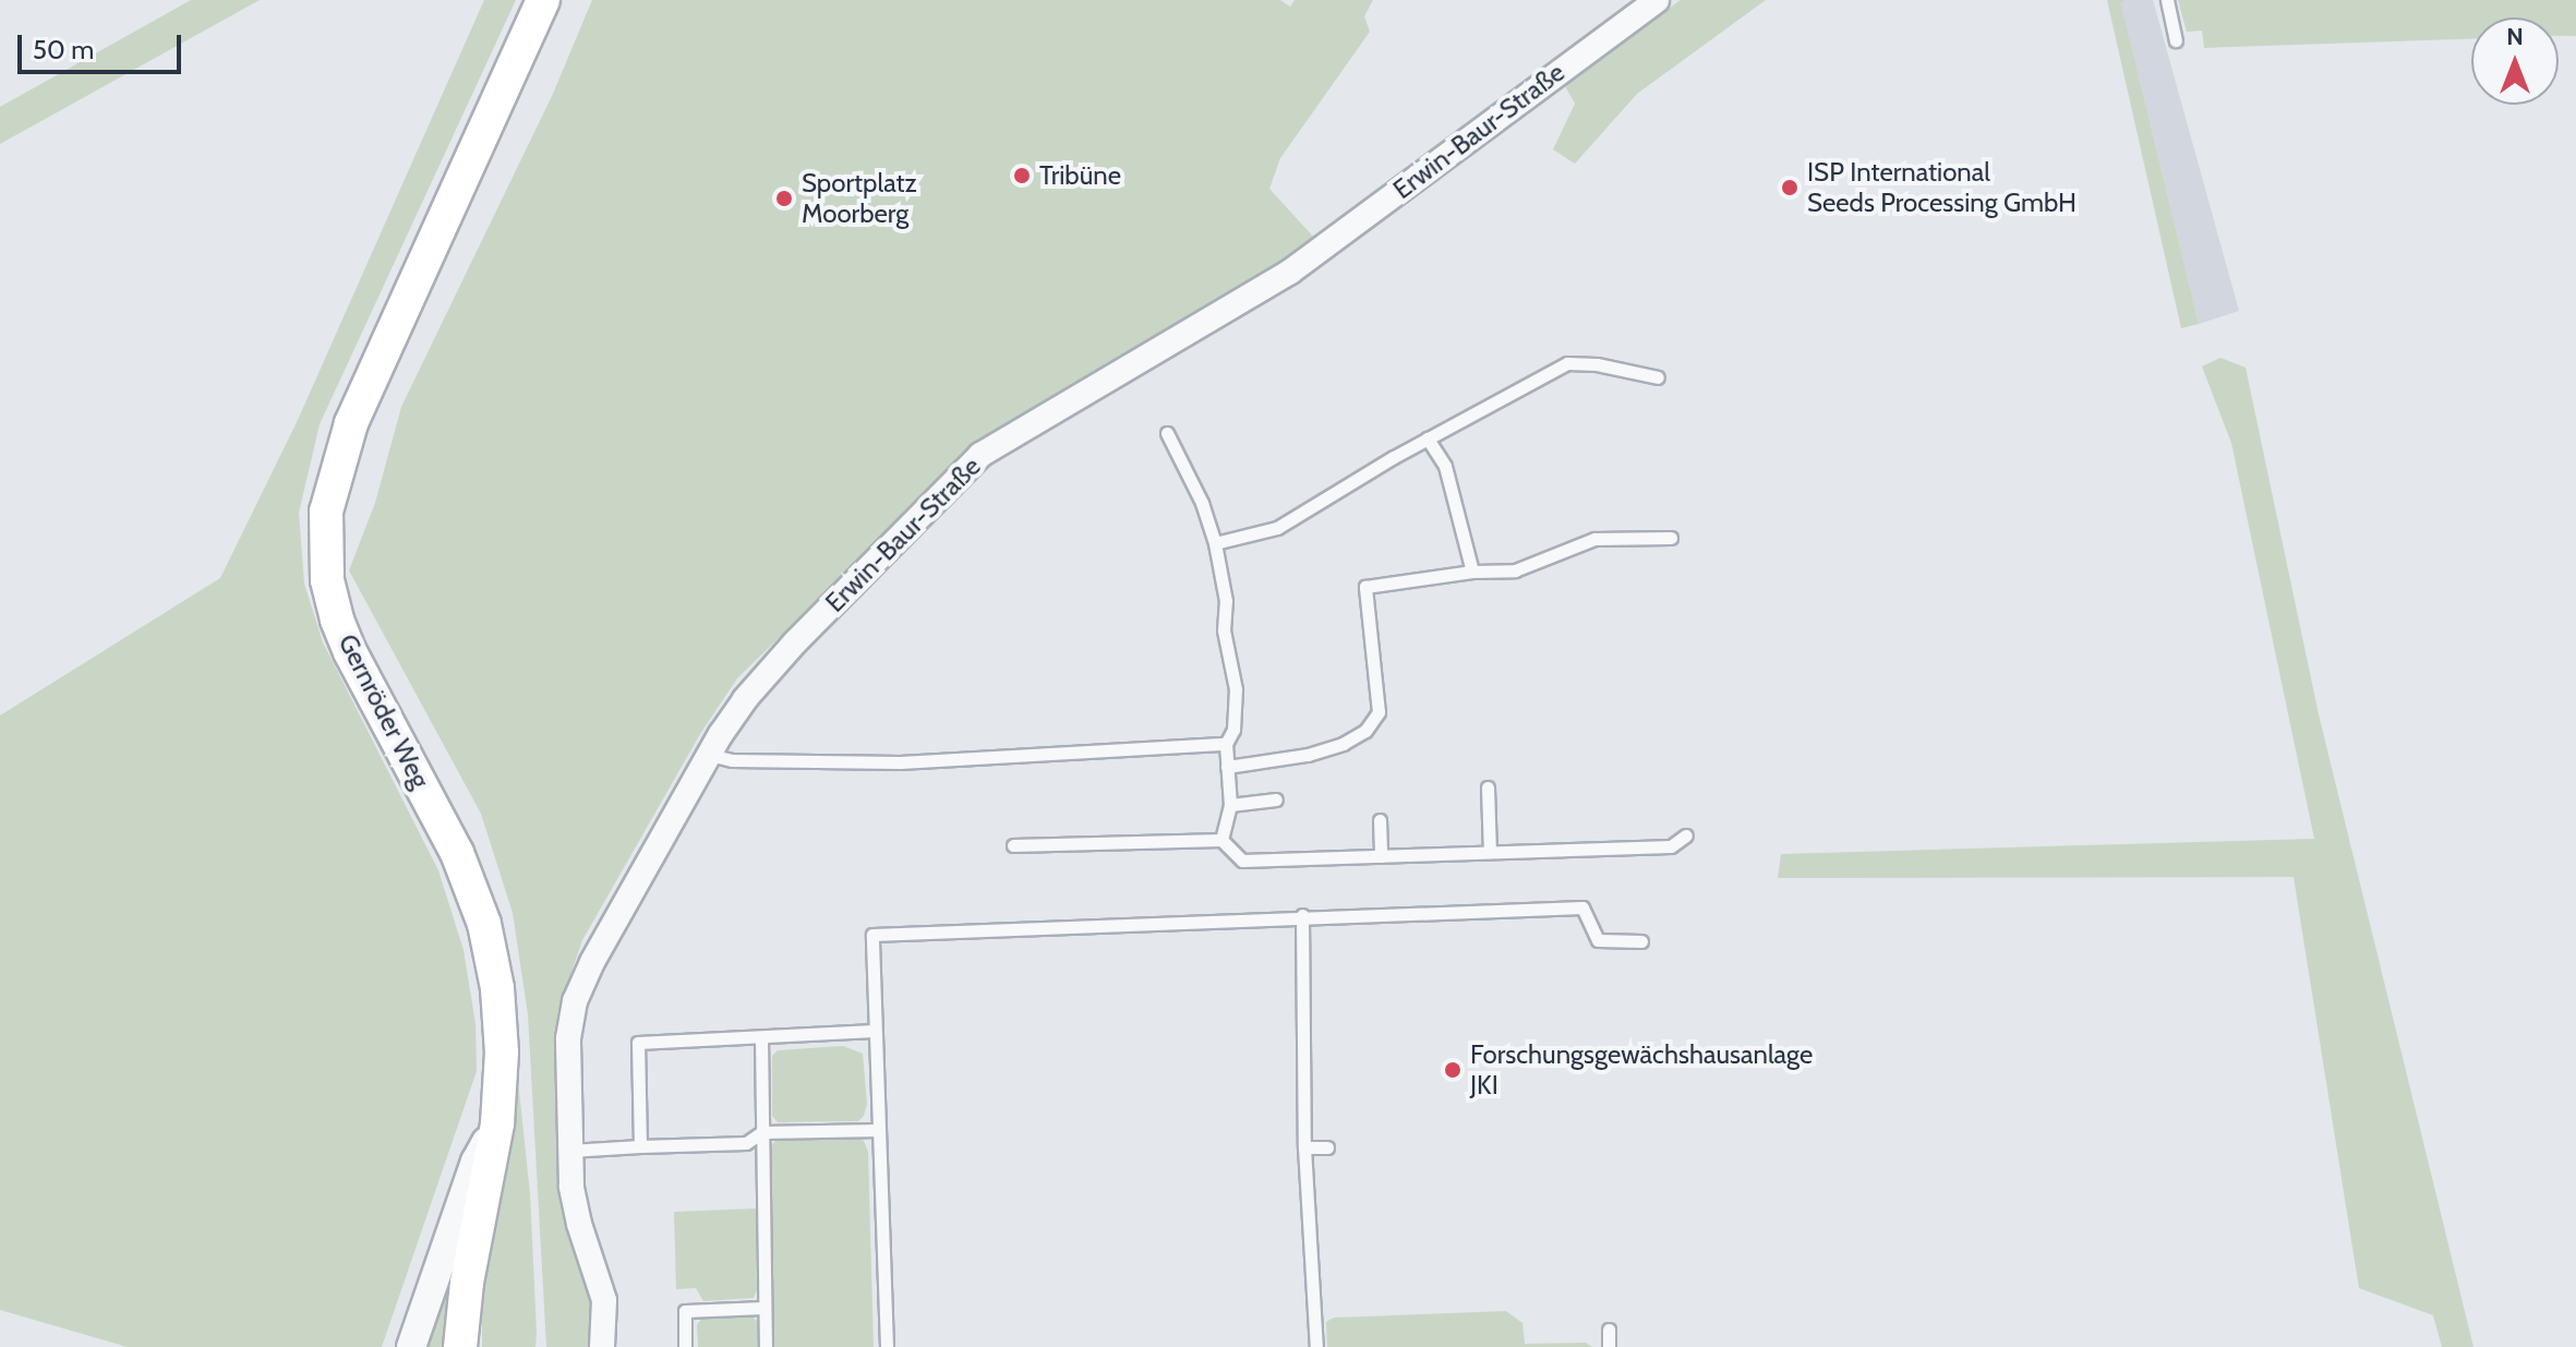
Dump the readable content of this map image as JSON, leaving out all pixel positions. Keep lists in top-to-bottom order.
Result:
{
  "streets": {
    "main road": ["Gernröder Weg"],
    "street": ["Erwin-Baur-Straße"]
  },
  "places": [
    "Tribüne",
    "ISP International Seeds Processing GmbH",
    "Sportplatz Moorberg",
    "Forschungsgewächshausanlage JKI"
  ],
  "scale_bar": "50 m",
  "north": "top"
}
